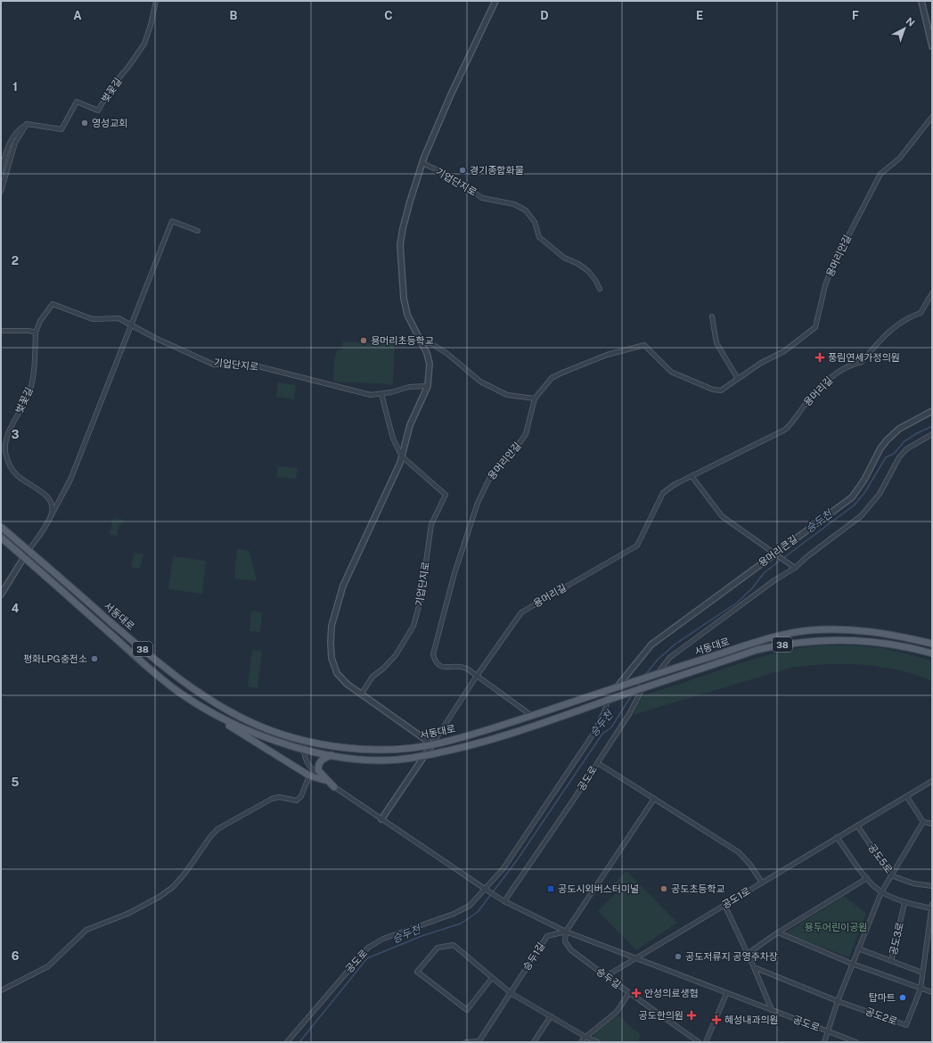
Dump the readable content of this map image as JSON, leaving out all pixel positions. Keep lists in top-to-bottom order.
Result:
{
  "streets": {
    "main road": ["서동대로", "38"],
    "street": [
      "벚꽃길",
      "기업단지로",
      "용머리안길",
      "용머리길",
      "용머리큰길",
      "공도로",
      "공도5로",
      "공도1로",
      "공도3로",
      "승두1길",
      "승두길",
      "공도2로"
    ]
  },
  "crossings": [
    ["벚꽃길", "기업단지로"],
    ["용머리안길", "용머리길"],
    ["용머리안길", "서동대로"],
    ["용머리길", "서동대로"],
    ["용머리큰길", "서동대로"],
    ["서동대로", "공도로"],
    ["공도로", "공도1로"],
    ["공도로", "승두1길"],
    ["공도로", "승두길"],
    ["공도5로", "공도1로"],
    ["승두1길", "승두길"]
  ],
  "water": ["승두천"],
  "parks": ["용두어린이공원"],
  "places": {
    "other": [
      "영성교회",
      "경기종합화물",
      "용머리초등학교",
      "평화LPG충전소",
      "공도초등학교",
      "공도저류지 공영주차장",
      "탑마트"
    ],
    "health": [
      "풍림연세가정의원",
      "안성의료생협",
      "공도한의원",
      "혜성내과의원"
    ],
    "transit": ["공도시외버스터미널"]
  },
  "north": "top right",
  "grid": {
    "columns": [
      "A",
      "B",
      "C",
      "D",
      "E",
      "F"
    ],
    "rows": [
      "1",
      "2",
      "3",
      "4",
      "5",
      "6"
    ]
  }
}
